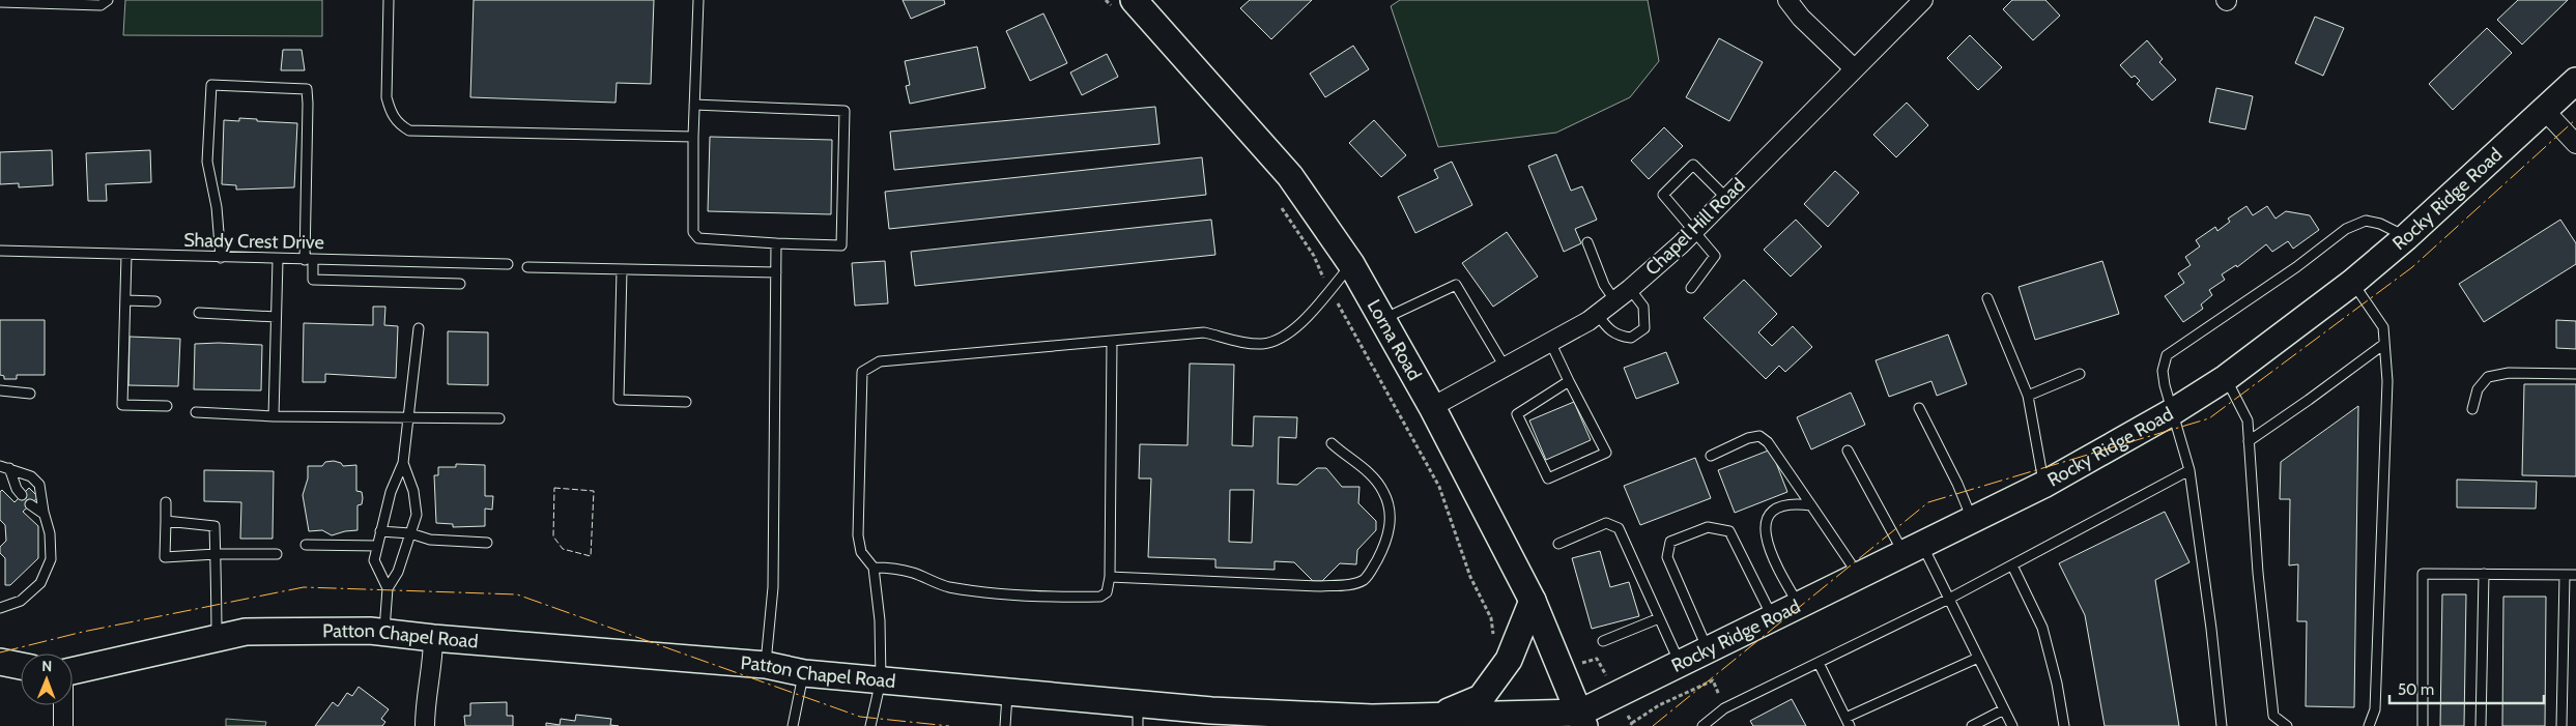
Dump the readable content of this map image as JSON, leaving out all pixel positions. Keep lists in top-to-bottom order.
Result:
{
  "streets": {
    "main road": ["Rocky Ridge Road", "Lorna Road", "Patton Chapel Road"],
    "street": ["Chapel Hill Road"],
    "lane": ["Shady Crest Drive"]
  },
  "crossings": [
    ["Rocky Ridge Road", "Lorna Road"],
    ["Rocky Ridge Road", "Patton Chapel Road"],
    ["Chapel Hill Road", "Lorna Road"],
    ["Lorna Road", "Patton Chapel Road"]
  ],
  "scale_bar": "50 m",
  "north": "top"
}
